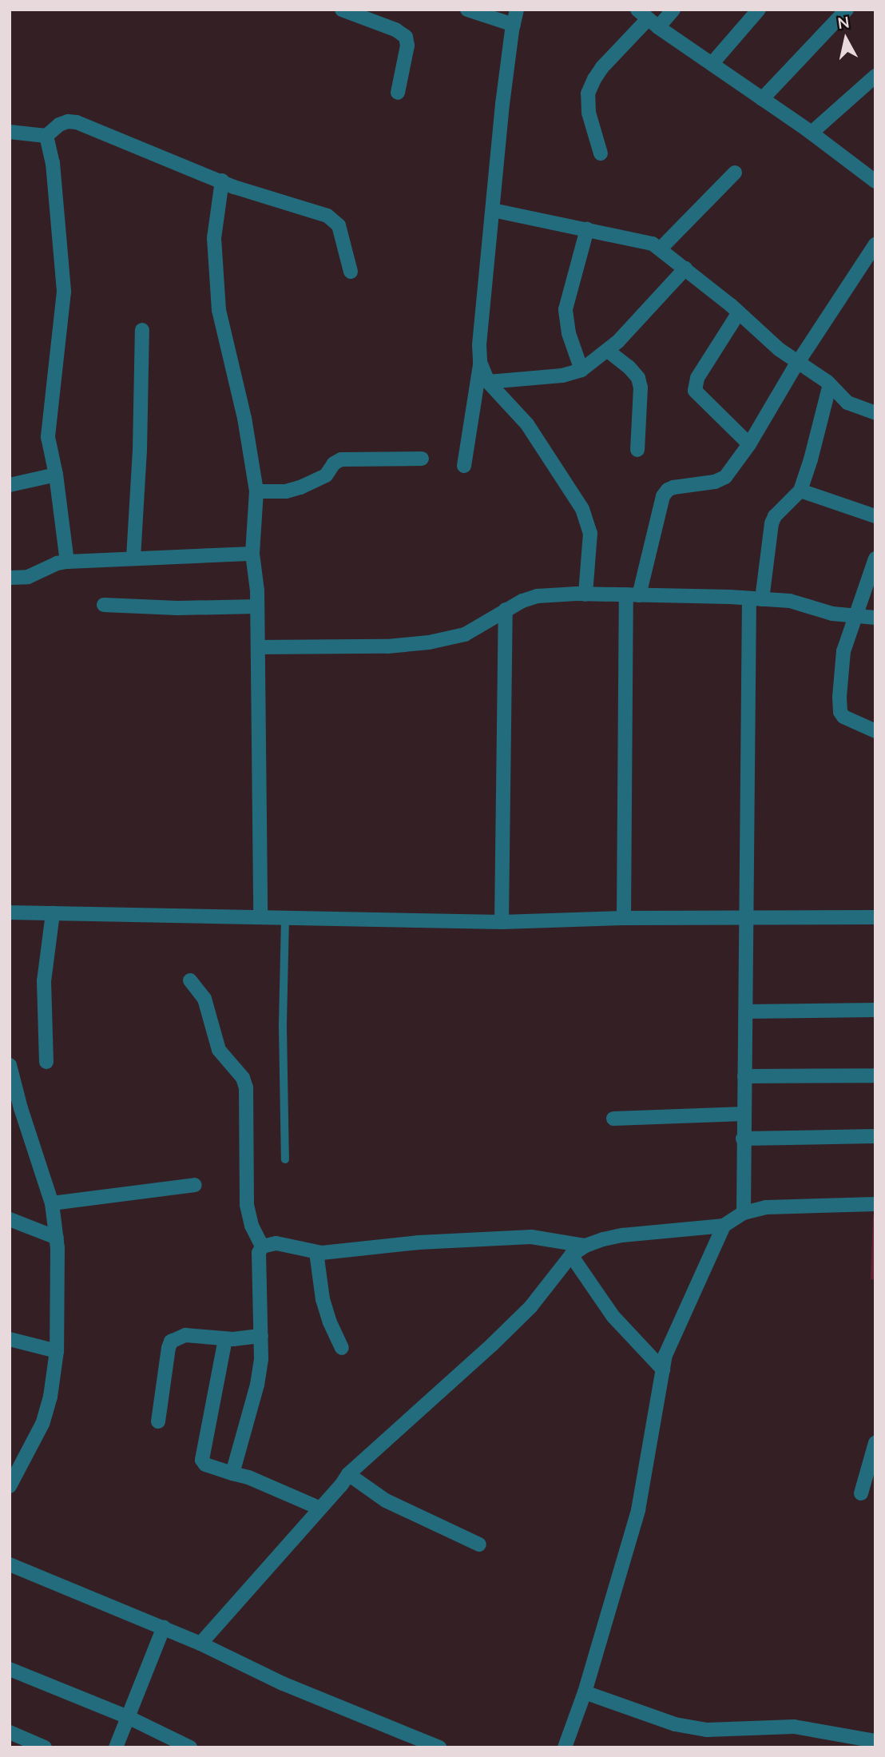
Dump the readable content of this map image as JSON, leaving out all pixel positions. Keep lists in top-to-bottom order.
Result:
{
  "north": "top"
}
